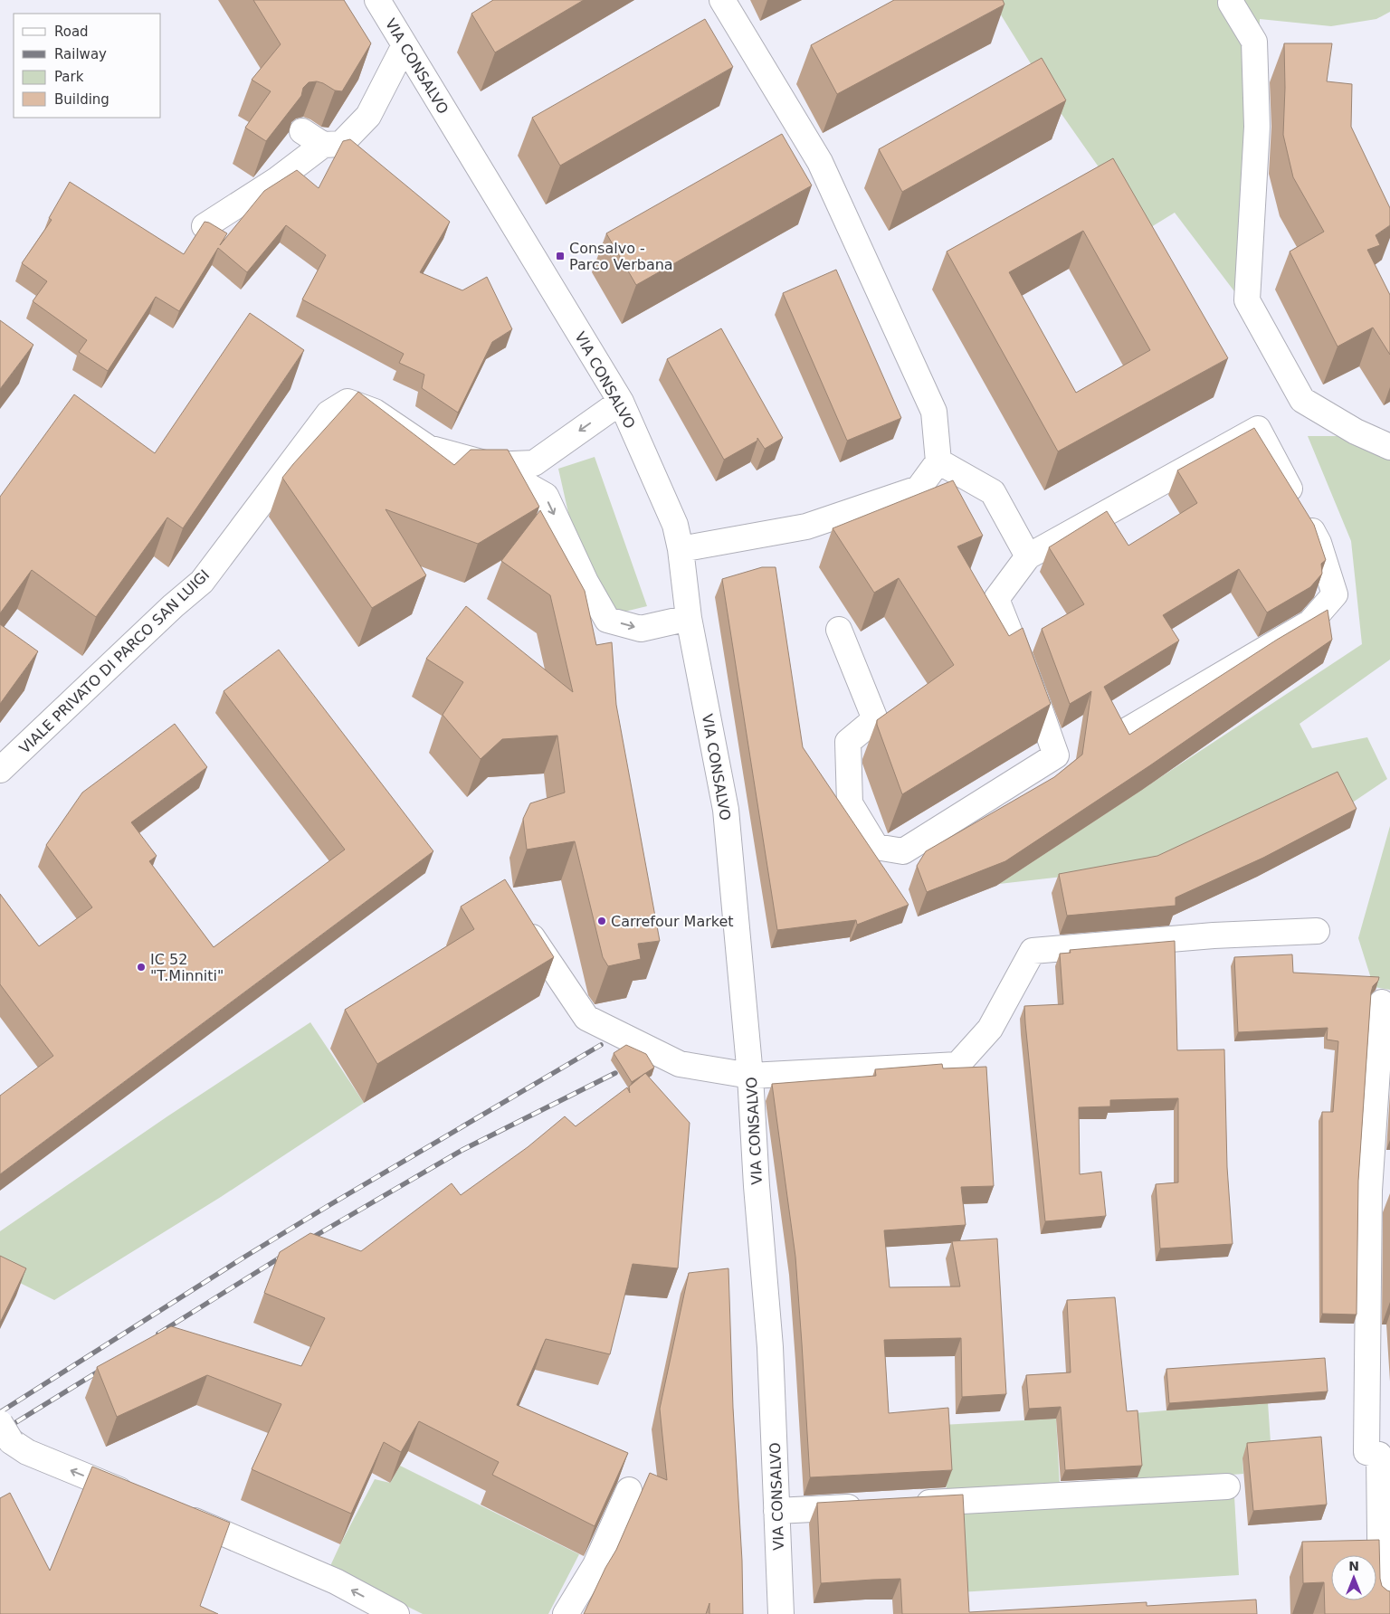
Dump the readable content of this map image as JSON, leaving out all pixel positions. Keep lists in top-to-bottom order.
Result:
{
  "streets": {
    "street": ["VIA CONSALVO", "VIALE PRIVATO DI PARCO SAN LUIGI"]
  },
  "places": {
    "transit": ["Consalvo - Parco Verbana"],
    "other": ["Carrefour Market", "IC 52 \"T.Minniti\""]
  },
  "legend": [
    "Road",
    "Railway",
    "Park",
    "Building"
  ],
  "north": "top"
}
